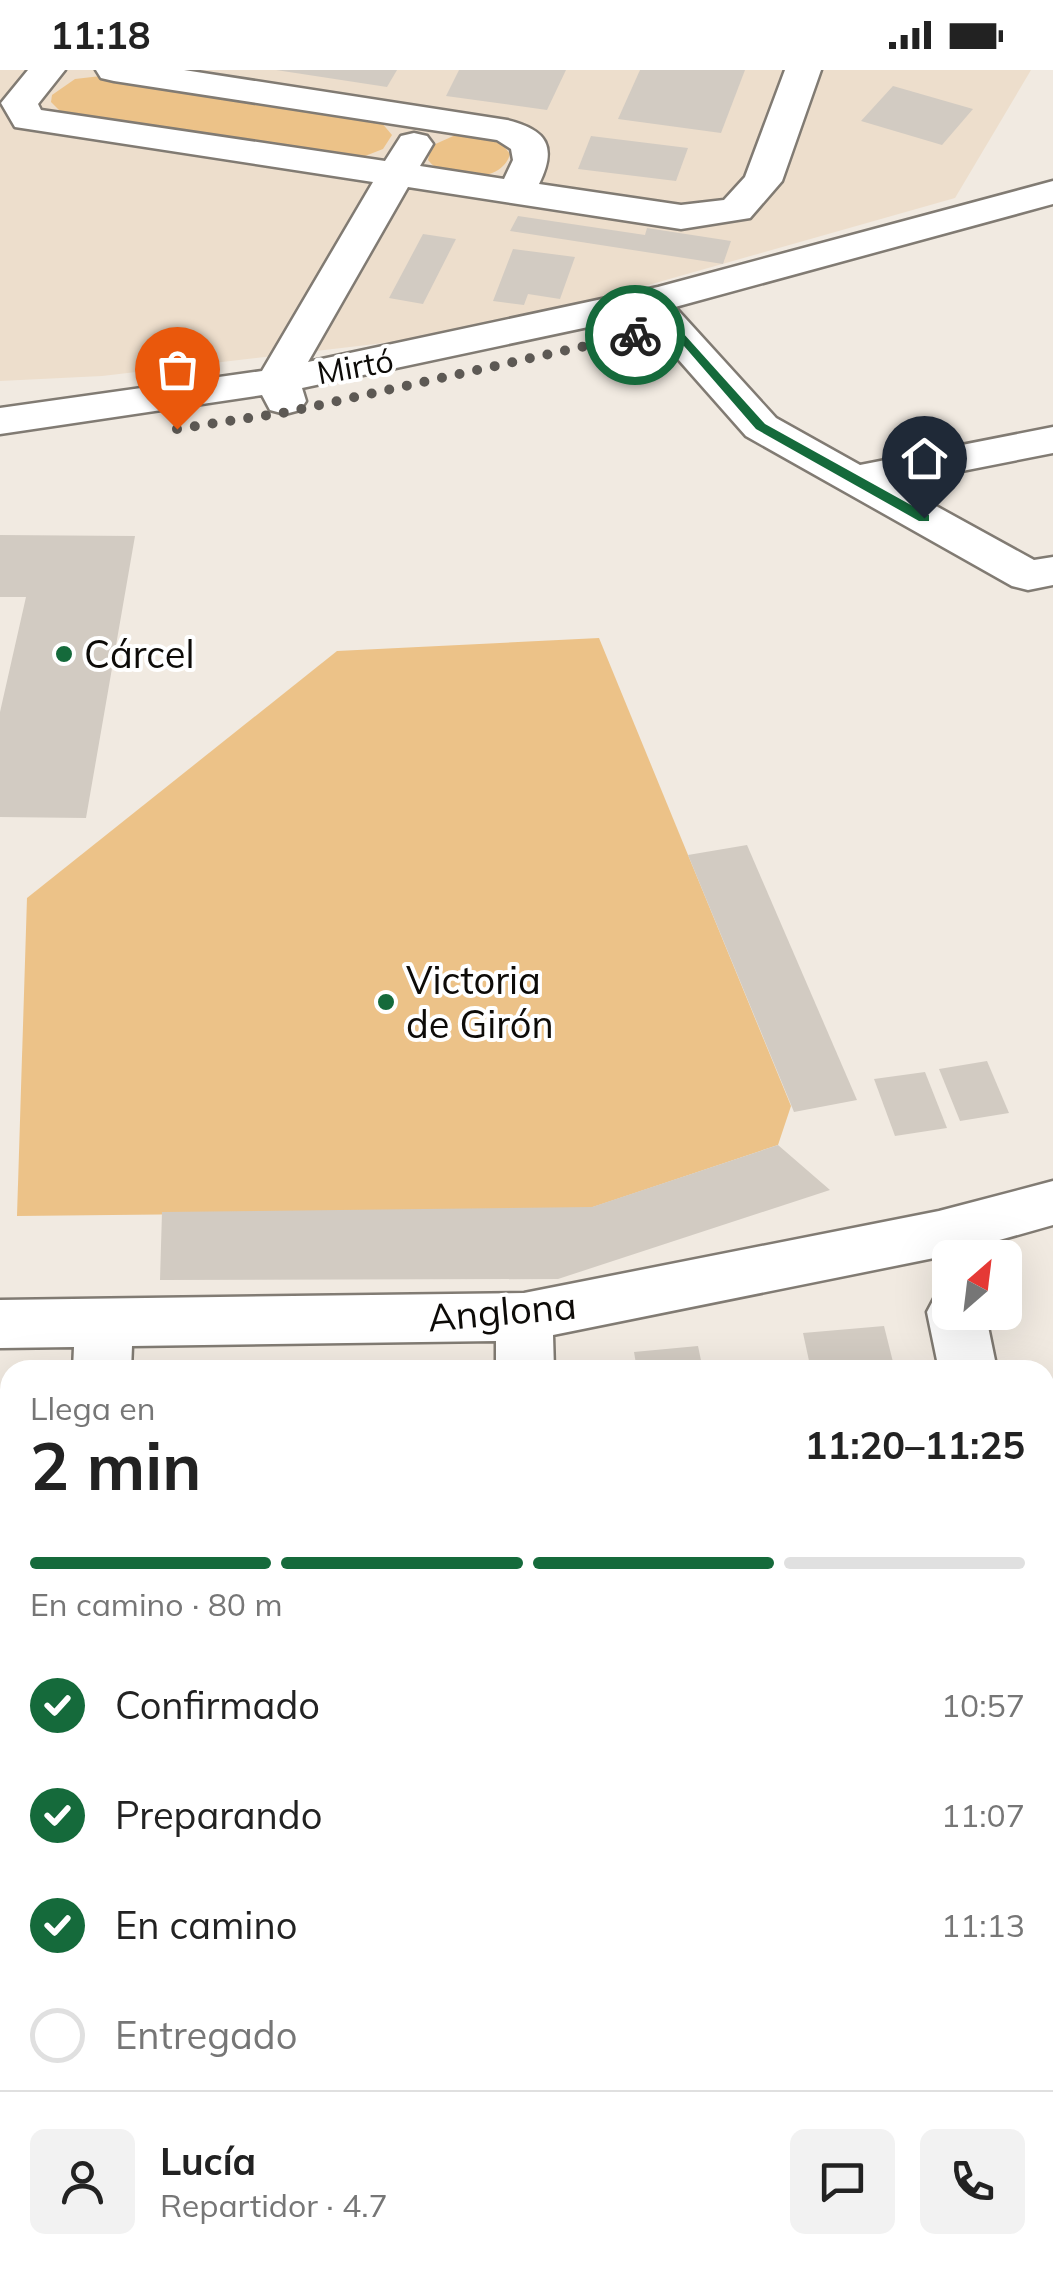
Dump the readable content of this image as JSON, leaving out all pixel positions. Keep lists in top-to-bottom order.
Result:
{
  "streets": {
    "street": ["Mirtó", "Anglona"]
  },
  "places": ["Cárcel", "Victoria de Girón"],
  "north": "top right",
  "page": {
    "status": "11:18",
    "heading": ["2 min", "Llega en", "11:20–11:25"],
    "panel": ["Lucía", "Repartidor · 4.7"],
    "bar": "En camino · 80 m",
    "list": [
      ["Confirmado", "10:57"],
      ["Preparando", "11:07"],
      ["En camino", "11:13"],
      "Entregado"
    ]
  }
}
